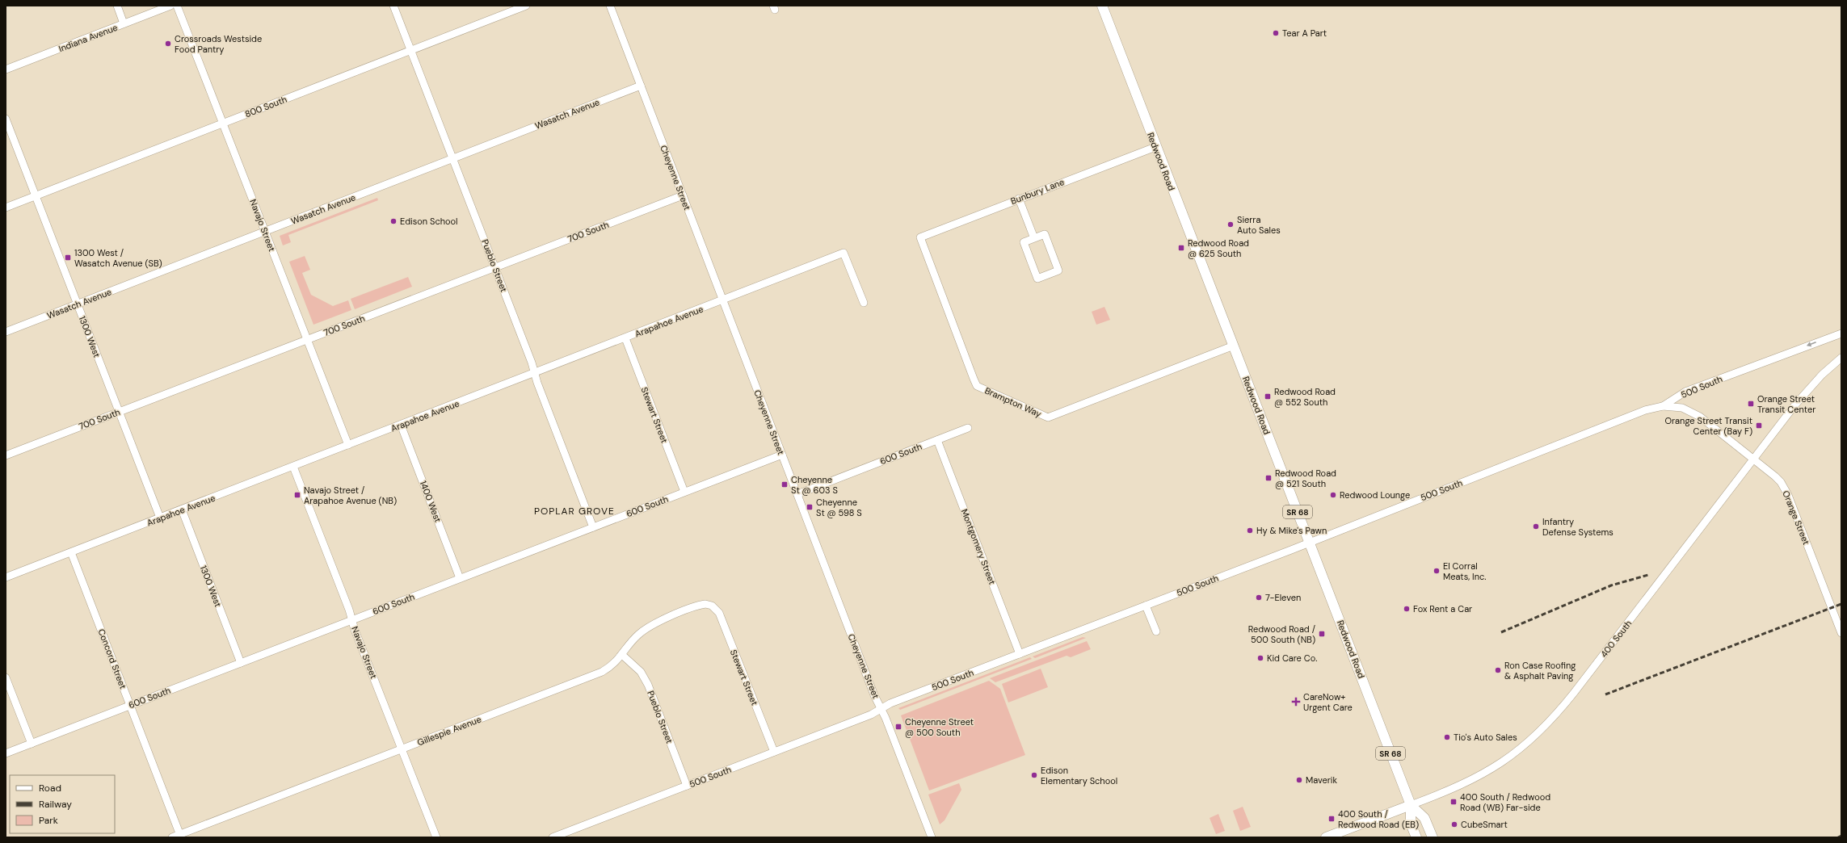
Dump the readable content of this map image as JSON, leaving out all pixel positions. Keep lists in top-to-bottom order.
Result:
{
  "streets": {
    "main road": ["Redwood Road", "SR 68", "400 South"],
    "street": [
      "Indiana Avenue",
      "800 South",
      "Wasatch Avenue",
      "Cheyenne Street",
      "Bunbury Lane",
      "Navajo Street",
      "700 South",
      "Pueblo Street",
      "Arapahoe Avenue",
      "1300 West",
      "500 South",
      "Brampton Way",
      "Stewart Street",
      "600 South",
      "1400 West",
      "Orange Street",
      "Montgomery Street",
      "Concord Street",
      "Gillespie Avenue"
    ]
  },
  "crossings": [
    ["800 South", "Navajo Street"],
    ["800 South", "Pueblo Street"],
    ["800 South", "1300 West"],
    ["Wasatch Avenue", "Cheyenne Street"],
    ["Wasatch Avenue", "Navajo Street"],
    ["Wasatch Avenue", "Pueblo Street"],
    ["Wasatch Avenue", "1300 West"],
    ["Redwood Road", "Bunbury Lane"],
    ["Redwood Road", "500 South"],
    ["Redwood Road", "Brampton Way"],
    ["Redwood Road", "400 South"],
    ["Cheyenne Street", "700 South"],
    ["Cheyenne Street", "Arapahoe Avenue"],
    ["Cheyenne Street", "500 South"],
    ["Cheyenne Street", "600 South"],
    ["Bunbury Lane", "Brampton Way"],
    ["Navajo Street", "700 South"],
    ["Navajo Street", "Arapahoe Avenue"],
    ["Navajo Street", "600 South"],
    ["Navajo Street", "Gillespie Avenue"],
    ["700 South", "Pueblo Street"],
    ["700 South", "1300 West"],
    ["Pueblo Street", "Arapahoe Avenue"],
    ["Pueblo Street", "500 South"],
    ["Pueblo Street", "600 South"],
    ["Pueblo Street", "Gillespie Avenue"],
    ["Arapahoe Avenue", "1300 West"],
    ["Arapahoe Avenue", "Stewart Street"],
    ["Arapahoe Avenue", "1400 West"],
    ["Arapahoe Avenue", "Concord Street"],
    ["1300 West", "600 South"],
    ["500 South", "Stewart Street"],
    ["500 South", "Orange Street"],
    ["500 South", "Montgomery Street"],
    ["Stewart Street", "600 South"],
    ["Stewart Street", "Gillespie Avenue"],
    ["600 South", "1400 West"],
    ["600 South", "Montgomery Street"],
    ["600 South", "Concord Street"],
    ["Orange Street", "400 South"],
    ["Concord Street", "Gillespie Avenue"]
  ],
  "districts": ["POPLAR GROVE"],
  "places": {
    "other": [
      "Tear A Part",
      "Crossroads Westside Food Pantry",
      "Edison School",
      "Sierra Auto Sales",
      "Redwood Lounge",
      "Infantry Defense Systems",
      "Hy & Mike's Pawn",
      "El Corral Meats, Inc.",
      "7-Eleven",
      "Fox Rent a Car",
      "Kid Care Co.",
      "Ron Case Roofing & Asphalt Paving",
      "Tio's Auto Sales",
      "Edison Elementary School",
      "Maverik",
      "CubeSmart"
    ],
    "transit": [
      "Redwood Road @ 625 South",
      "1300 West / Wasatch Avenue (SB)",
      "Redwood Road @ 552 South",
      "Orange Street Transit Center",
      "Orange Street Transit Center (Bay F)",
      "Redwood Road @ 521 South",
      "Cheyenne St @ 603 S",
      "Navajo Street / Arapahoe Avenue (NB)",
      "Cheyenne St @ 598 S",
      "Redwood Road / 500 South (NB)",
      "Cheyenne Street @ 500 South",
      "400 South / Redwood Road (WB) Far-side",
      "400 South / Redwood Road (EB)"
    ],
    "health": ["CareNow+ Urgent Care"]
  },
  "legend": ["Road", "Railway", "Park"]
}
